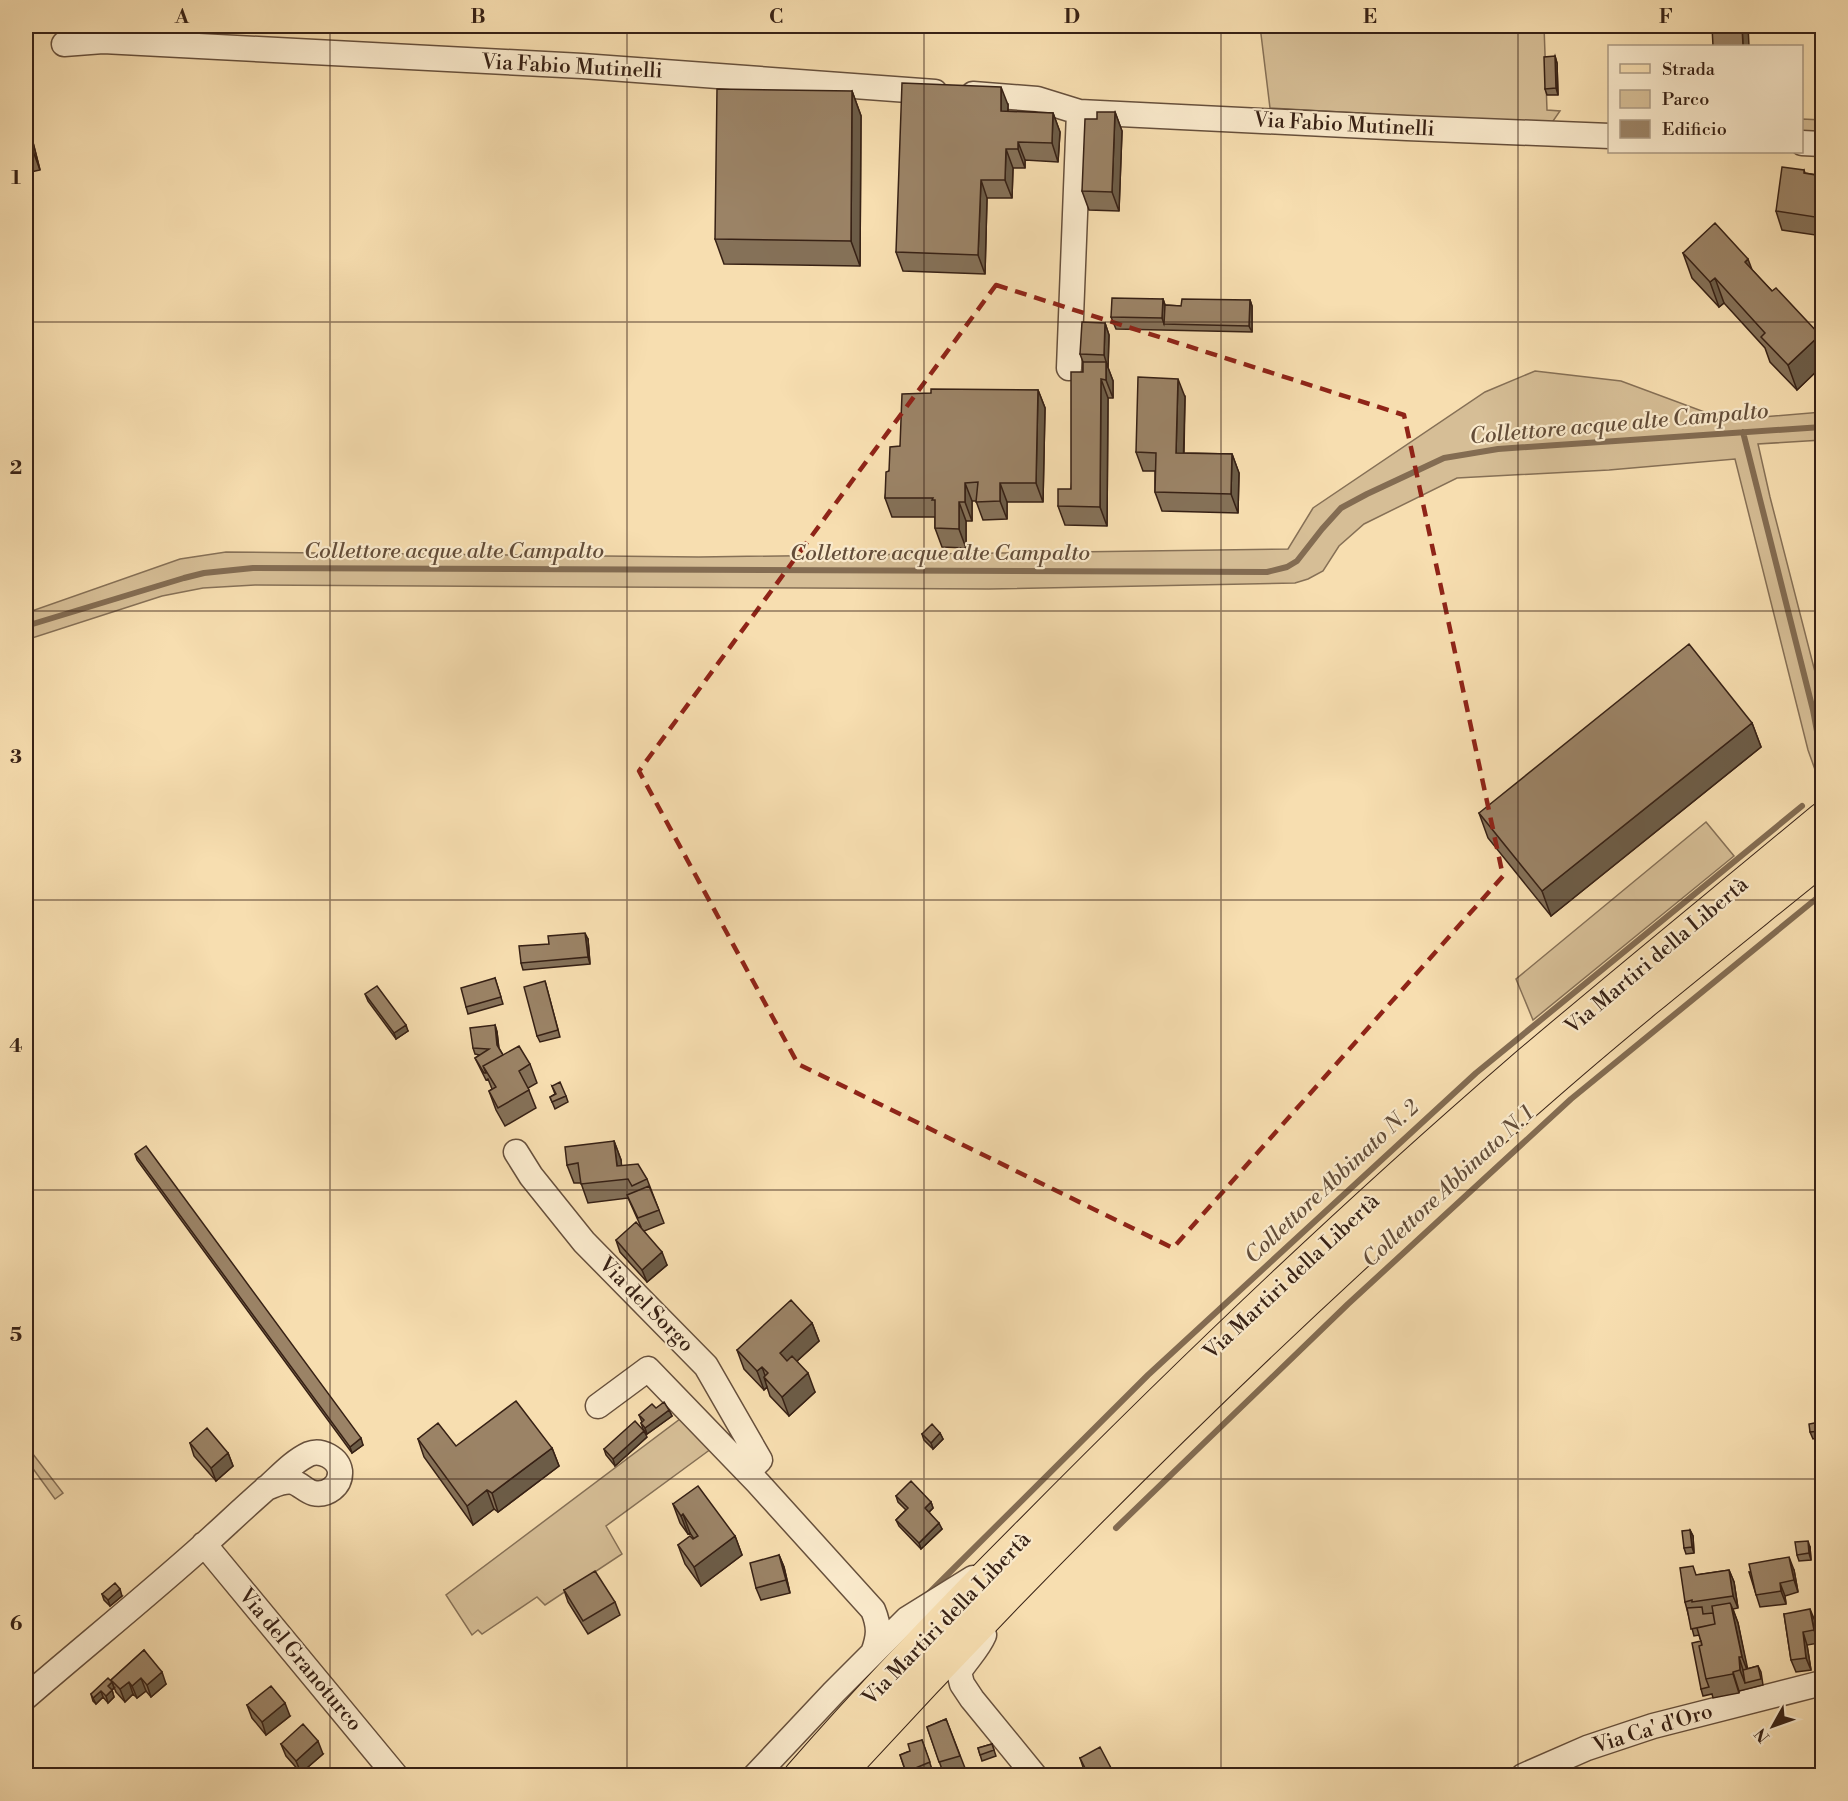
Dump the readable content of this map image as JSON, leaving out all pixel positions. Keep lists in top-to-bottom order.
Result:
{
  "streets": {
    "main road": ["Via Martiri della Libertà"],
    "street": [
      "Via Fabio Mutinelli",
      "Via del Sorgo",
      "Via del Granoturco",
      "Via Ca' d'Oro"
    ]
  },
  "crossings": [
    ["Via Martiri della Libertà", "Via del Sorgo"]
  ],
  "water": ["Collettore acque alte Campalto", "Collettore Abbinato N. 2", "Collettore Abbinato N. 1"],
  "legend": ["Strada", "Parco", "Edificio"],
  "north": "bottom left",
  "grid": {
    "columns": [
      "A",
      "B",
      "C",
      "D",
      "E",
      "F"
    ],
    "rows": [
      "1",
      "2",
      "3",
      "4",
      "5",
      "6"
    ]
  }
}
